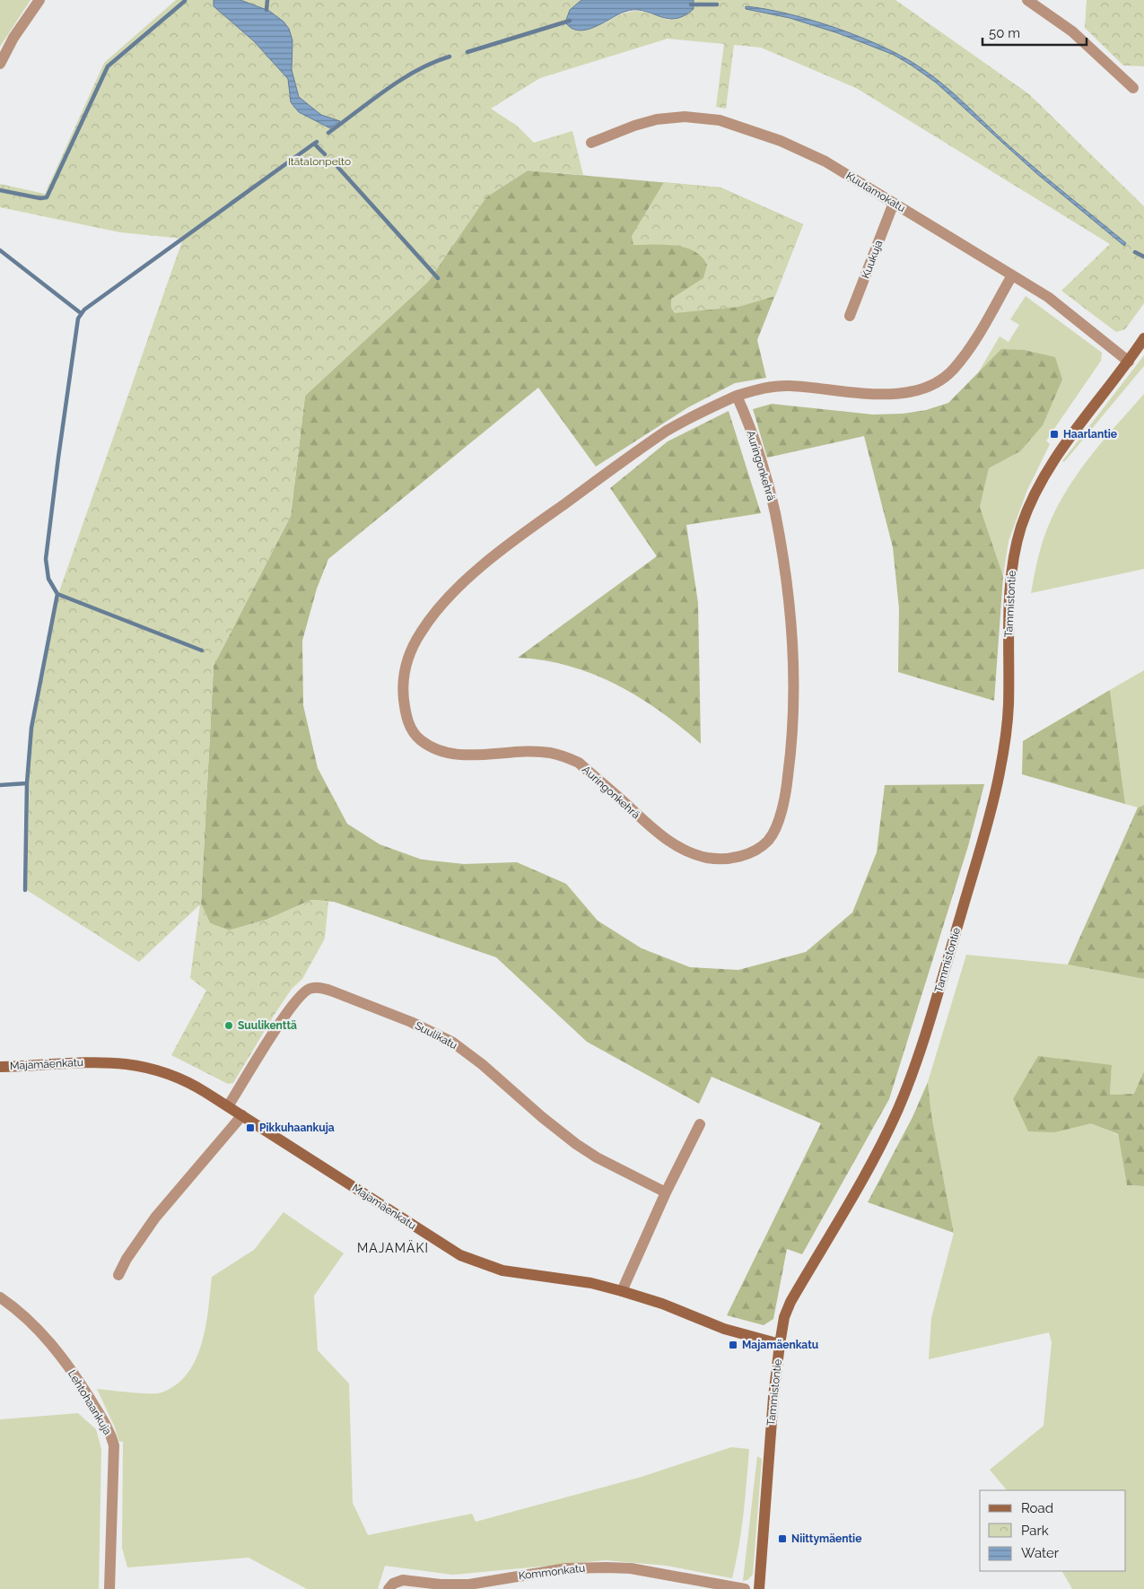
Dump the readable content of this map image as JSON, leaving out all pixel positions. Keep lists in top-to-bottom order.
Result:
{
  "streets": {
    "street": [
      "Kuutamokatu",
      "Kuukuja",
      "Auringonkehrä",
      "Tammistontie",
      "Suulikatu",
      "Majamäenkatu",
      "Lehtohaankuja",
      "Kommonkatu"
    ]
  },
  "crossings": [
    ["Kuutamokatu", "Kuukuja"],
    ["Kuutamokatu", "Auringonkehrä"],
    ["Kuutamokatu", "Tammistontie"],
    ["Tammistontie", "Majamäenkatu"],
    ["Suulikatu", "Majamäenkatu"]
  ],
  "districts": ["MAJAMÄKI"],
  "parks": ["Itätalonpelto"],
  "places": {
    "transit": [
      "Haarlantie",
      "Pikkuhaankuja",
      "Majamäenkatu",
      "Niittymäentie"
    ],
    "other": ["Suulikenttä"]
  },
  "legend": ["Road", "Park", "Water"],
  "scale_bar": "50 m"
}
